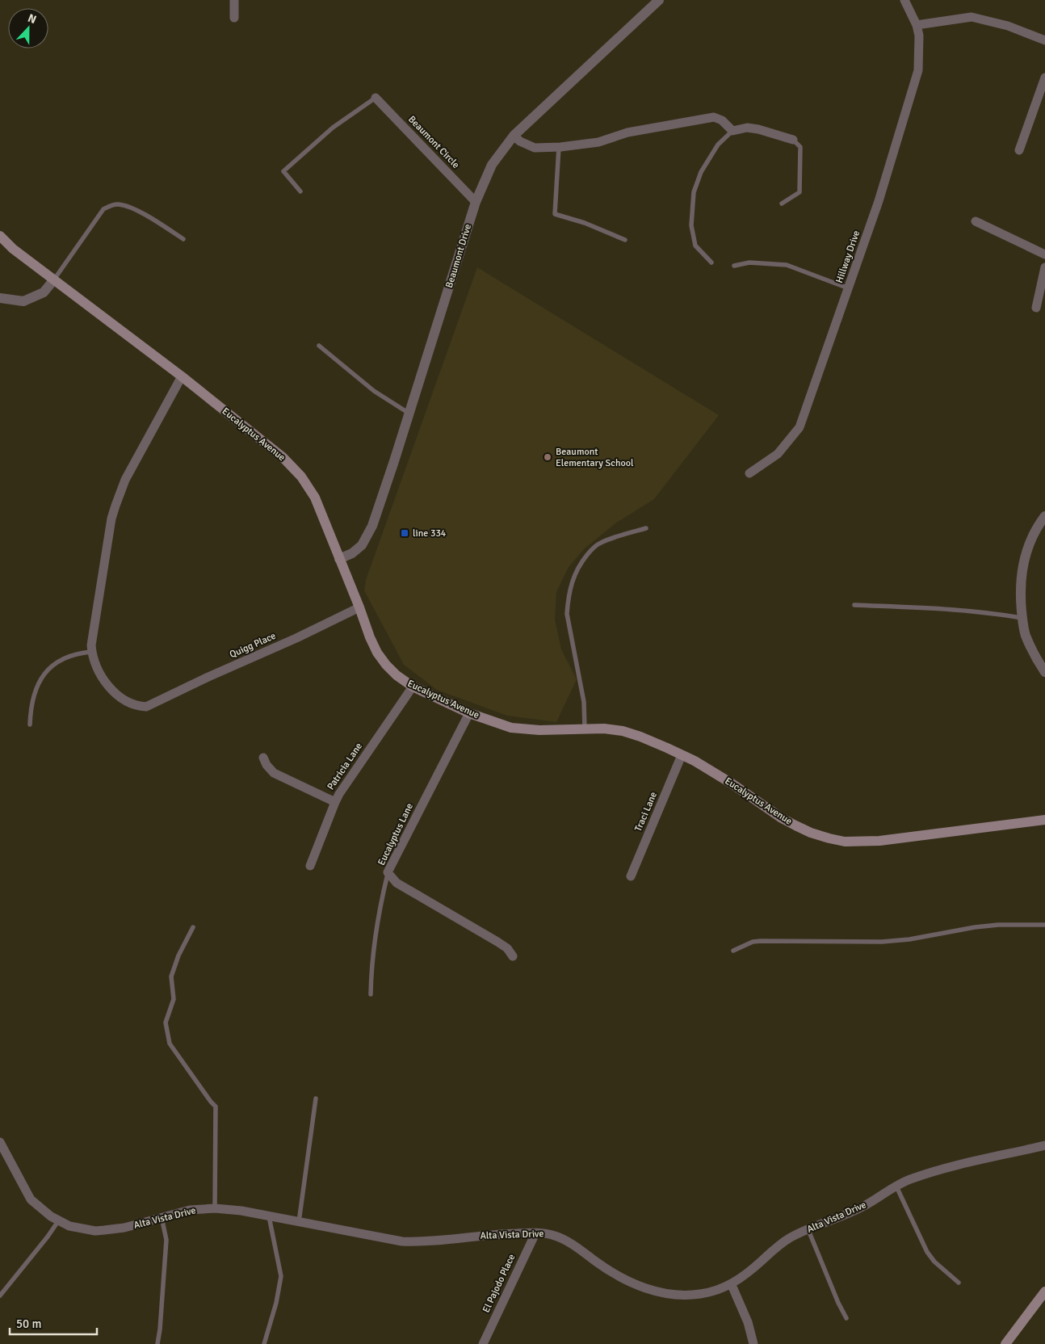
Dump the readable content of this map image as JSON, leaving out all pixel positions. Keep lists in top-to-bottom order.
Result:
{
  "streets": {
    "main road": ["Eucalyptus Avenue"],
    "street": [
      "Beaumont Circle",
      "Beaumont Drive",
      "Hillway Drive",
      "Quigg Place",
      "Patricia Lane",
      "Traci Lane",
      "Eucalyptus Lane",
      "Alta Vista Drive",
      "El Pajodo Place"
    ]
  },
  "crossings": [
    ["Beaumont Circle", "Beaumont Drive"],
    ["Beaumont Drive", "Eucalyptus Avenue"],
    ["Eucalyptus Avenue", "Quigg Place"],
    ["Eucalyptus Avenue", "Patricia Lane"],
    ["Eucalyptus Avenue", "Traci Lane"],
    ["Eucalyptus Avenue", "Eucalyptus Lane"],
    ["Alta Vista Drive", "El Pajodo Place"]
  ],
  "places": {
    "other": ["Beaumont Elementary School"],
    "transit": ["line 334"]
  },
  "scale_bar": "50 m",
  "north": "top"
}
